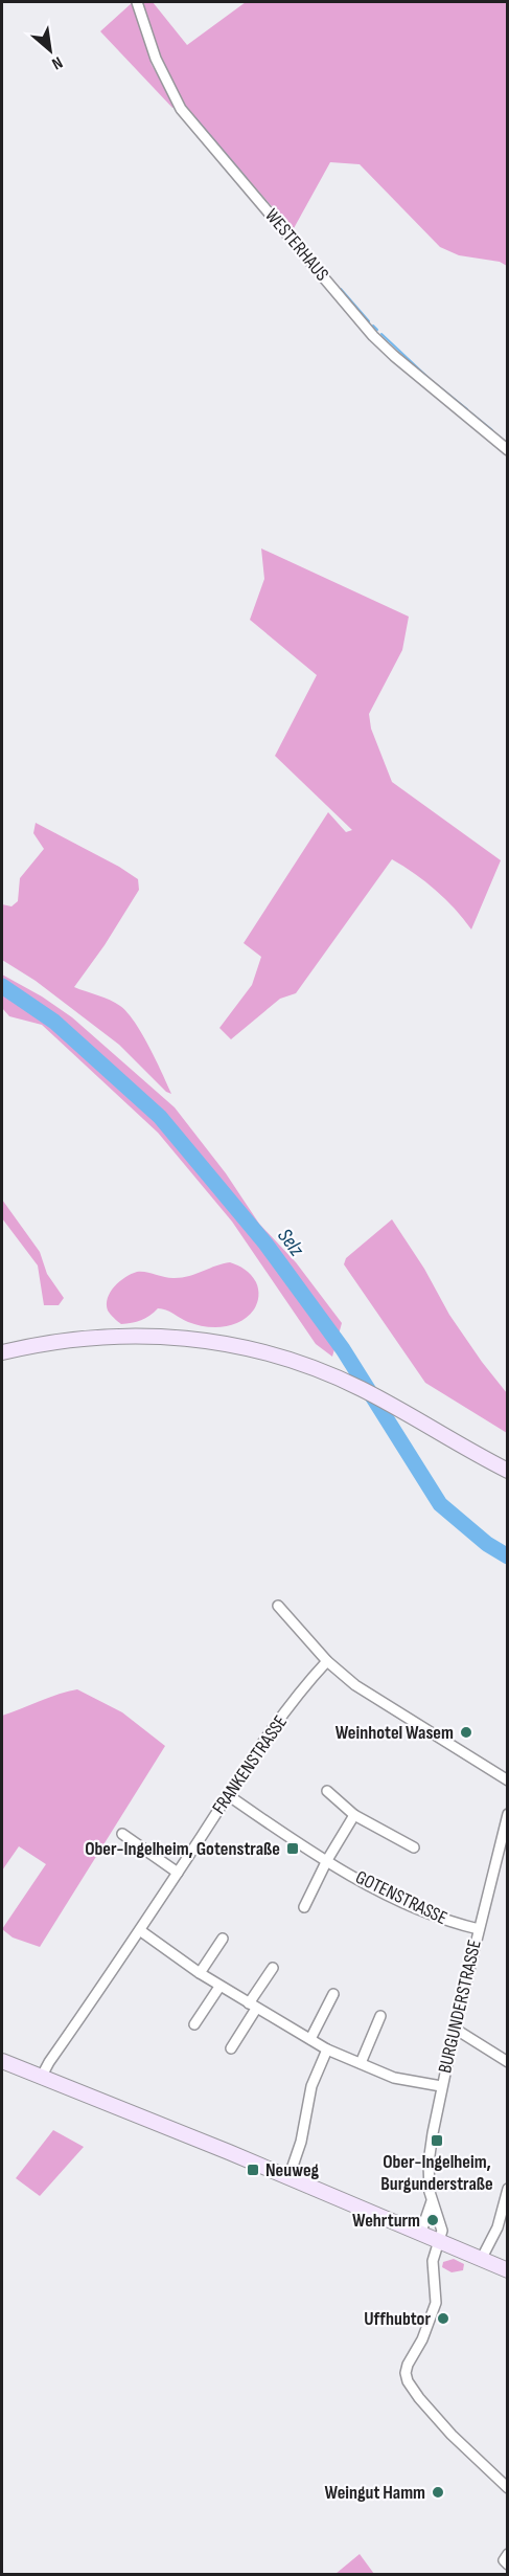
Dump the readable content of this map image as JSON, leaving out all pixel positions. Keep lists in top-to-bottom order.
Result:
{
  "streets": {
    "street": [
      "WESTERHAUS",
      "FRANKENSTRASSE",
      "GOTENSTRASSE",
      "BURGUNDERSTRASSE"
    ]
  },
  "crossings": [
    ["FRANKENSTRASSE", "GOTENSTRASSE"],
    ["GOTENSTRASSE", "BURGUNDERSTRASSE"]
  ],
  "water": ["Selz"],
  "places": {
    "other": [
      "Weinhotel Wasem",
      "Wehrturm",
      "Uffhubtor",
      "Weingut Hamm"
    ],
    "transit": ["Ober-Ingelheim, Gotenstraße", "Ober-Ingelheim, Burgunderstraße", "Neuweg"]
  },
  "north": "bottom right"
}
